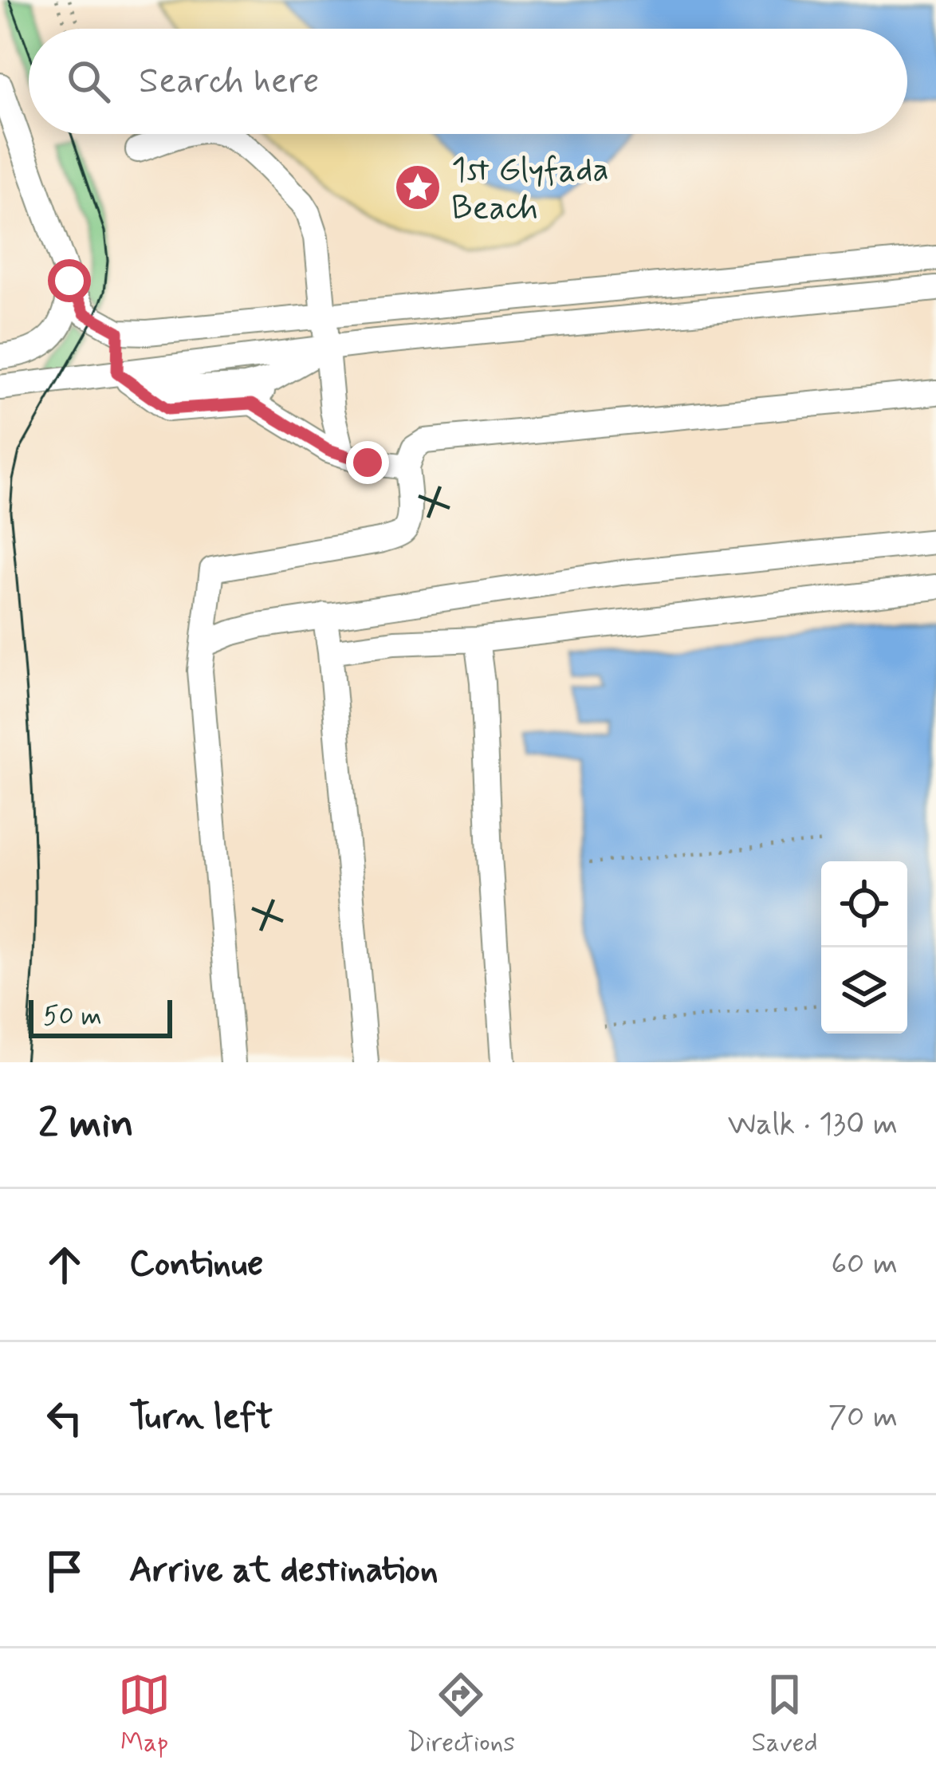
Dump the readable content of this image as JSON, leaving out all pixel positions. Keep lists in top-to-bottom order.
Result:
{
  "places": {
    "place": ["1st Glyfada Beach"]
  },
  "scale_bar": "50 m",
  "page": {
    "search": "Search here",
    "scale": "50 m",
    "heading": ["2 min", "Walk · 130 m"],
    "list": [
      ["Continue", "60 m"],
      ["Turn left", "70 m"],
      "Arrive at destination"
    ],
    "nav": ["Map", "Directions", "Saved"]
  }
}
